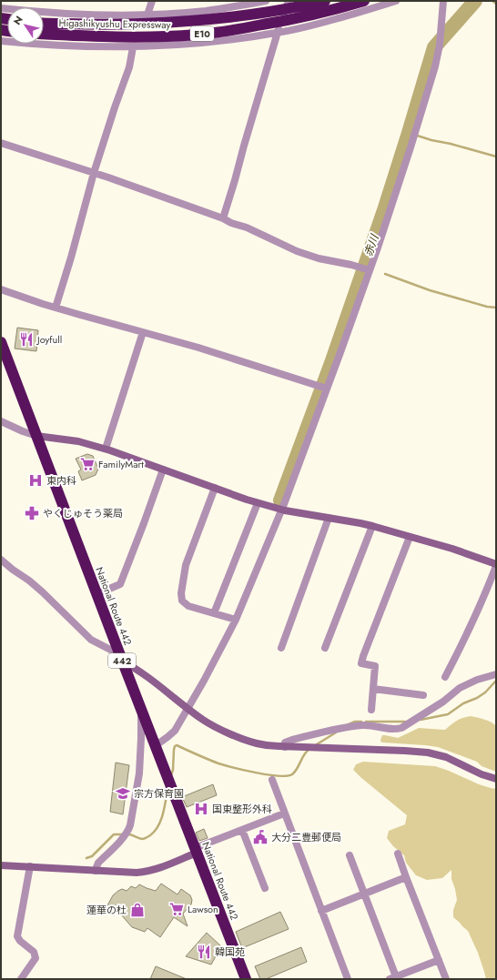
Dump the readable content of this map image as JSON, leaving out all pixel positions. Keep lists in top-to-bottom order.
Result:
{
  "streets": {
    "highway": [
      "Higashikyushu Expressway",
      "E10",
      "National Route 442",
      "442"
    ]
  },
  "water": ["赤川"],
  "places": {
    "restaurant": ["Joyfull", "韓国苑"],
    "supermarket": ["FamilyMart", "Lawson"],
    "hospital": ["東内科", "国東整形外科"],
    "pharmacy": ["やくじゅそう薬局"],
    "school or university": ["宗方保育園"],
    "public building": ["大分二豊郵便局"],
    "shop": ["蓮華の杜"]
  },
  "north": "top left"
}
